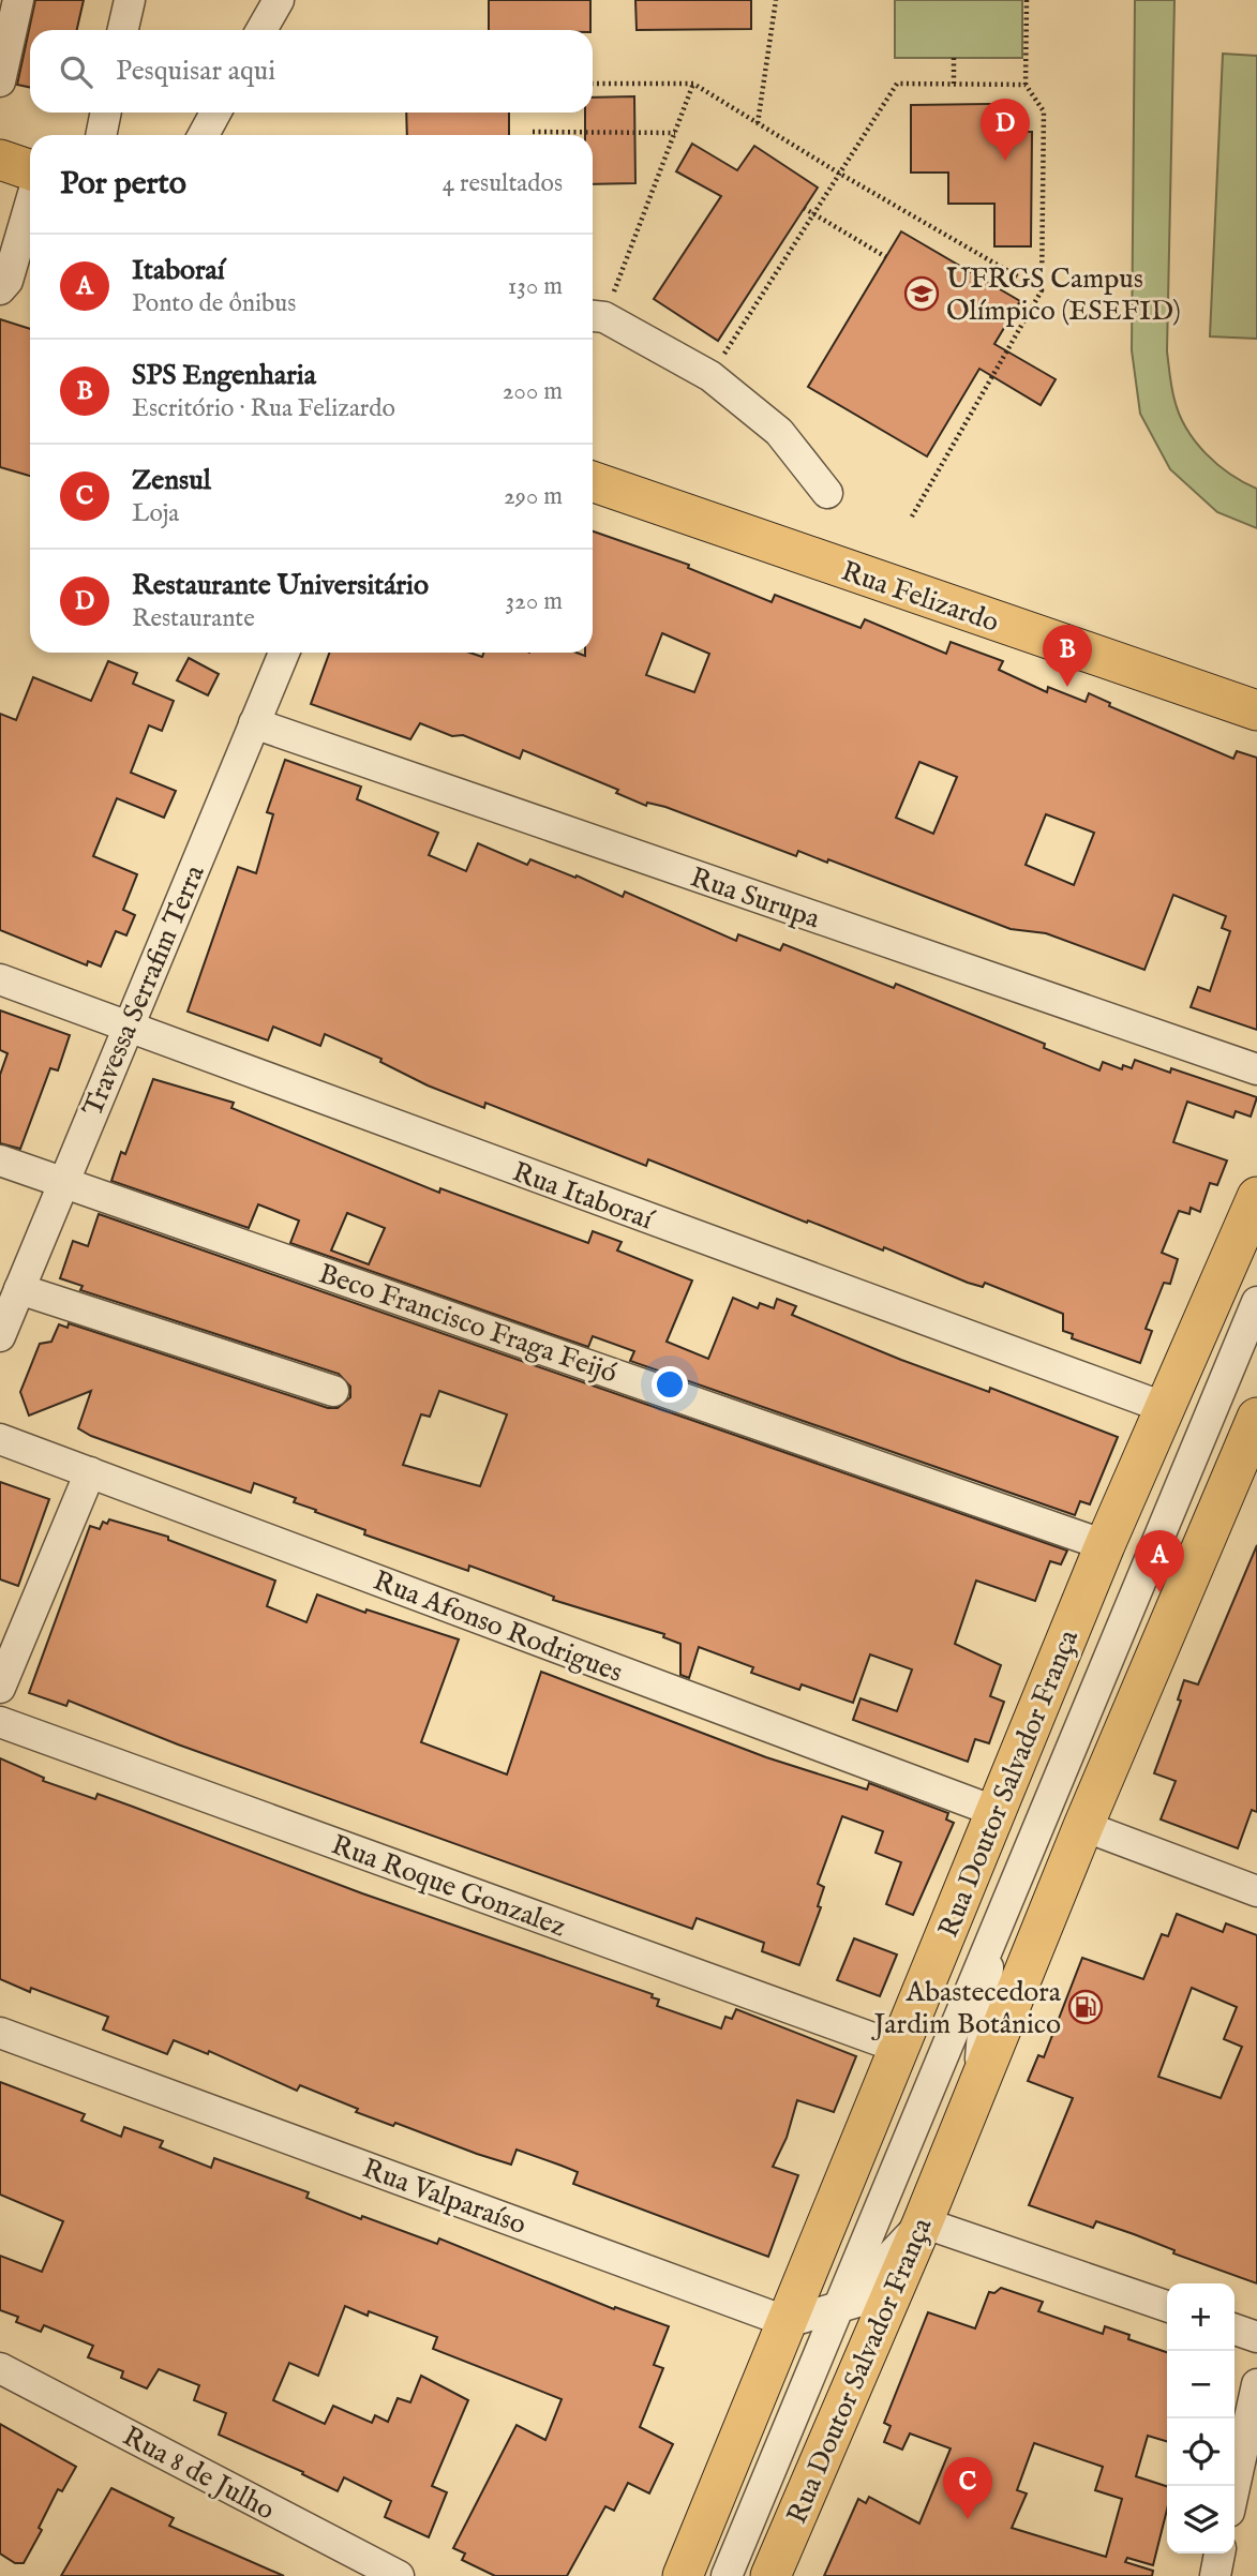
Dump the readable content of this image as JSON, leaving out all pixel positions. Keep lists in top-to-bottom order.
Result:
{
  "streets": {
    "main road": ["Rua Felizardo", "Rua Doutor Salvador França"],
    "street": [
      "Rua Surupa",
      "Travessa Serrafim Terra",
      "Rua Itaboraí",
      "Beco Francisco Fraga Feijó",
      "Rua Afonso Rodrigues",
      "Rua Roque Gonzalez",
      "Rua Valparaíso",
      "Rua 8 de Julho"
    ]
  },
  "crossings": [
    ["Rua Surupa", "Travessa Serrafim Terra"],
    ["Travessa Serrafim Terra", "Rua Itaboraí"],
    ["Travessa Serrafim Terra", "Beco Francisco Fraga Feijó"],
    ["Rua Itaboraí", "Rua Doutor Salvador França"],
    ["Beco Francisco Fraga Feijó", "Rua Doutor Salvador França"],
    ["Rua Afonso Rodrigues", "Rua Doutor Salvador França"],
    ["Rua Doutor Salvador França", "Rua Roque Gonzalez"],
    ["Rua Doutor Salvador França", "Rua Valparaíso"]
  ],
  "places": {
    "school or university": ["UFRGS Campus Olímpico (ESEFID)"],
    "fuel station": ["Abastecedora Jardim Botânico"]
  },
  "page": {
    "search": "Pesquisar aqui",
    "pins": [
      "D",
      "B",
      "A",
      "C"
    ],
    "heading": ["Por perto", "4 resultados"],
    "list": [
      {
        "mark": "A",
        "name": "Itaboraí",
        "note": "Ponto de ônibus",
        "value": "130 m"
      },
      {
        "mark": "B",
        "name": "SPS Engenharia",
        "note": "Escritório · Rua Felizardo",
        "value": "200 m"
      },
      {
        "mark": "C",
        "name": "Zensul",
        "note": "Loja",
        "value": "290 m"
      },
      {
        "mark": "D",
        "name": "Restaurante Universitário",
        "note": "Restaurante",
        "value": "320 m"
      }
    ],
    "map_buttons": ["+", "−"]
  }
}
